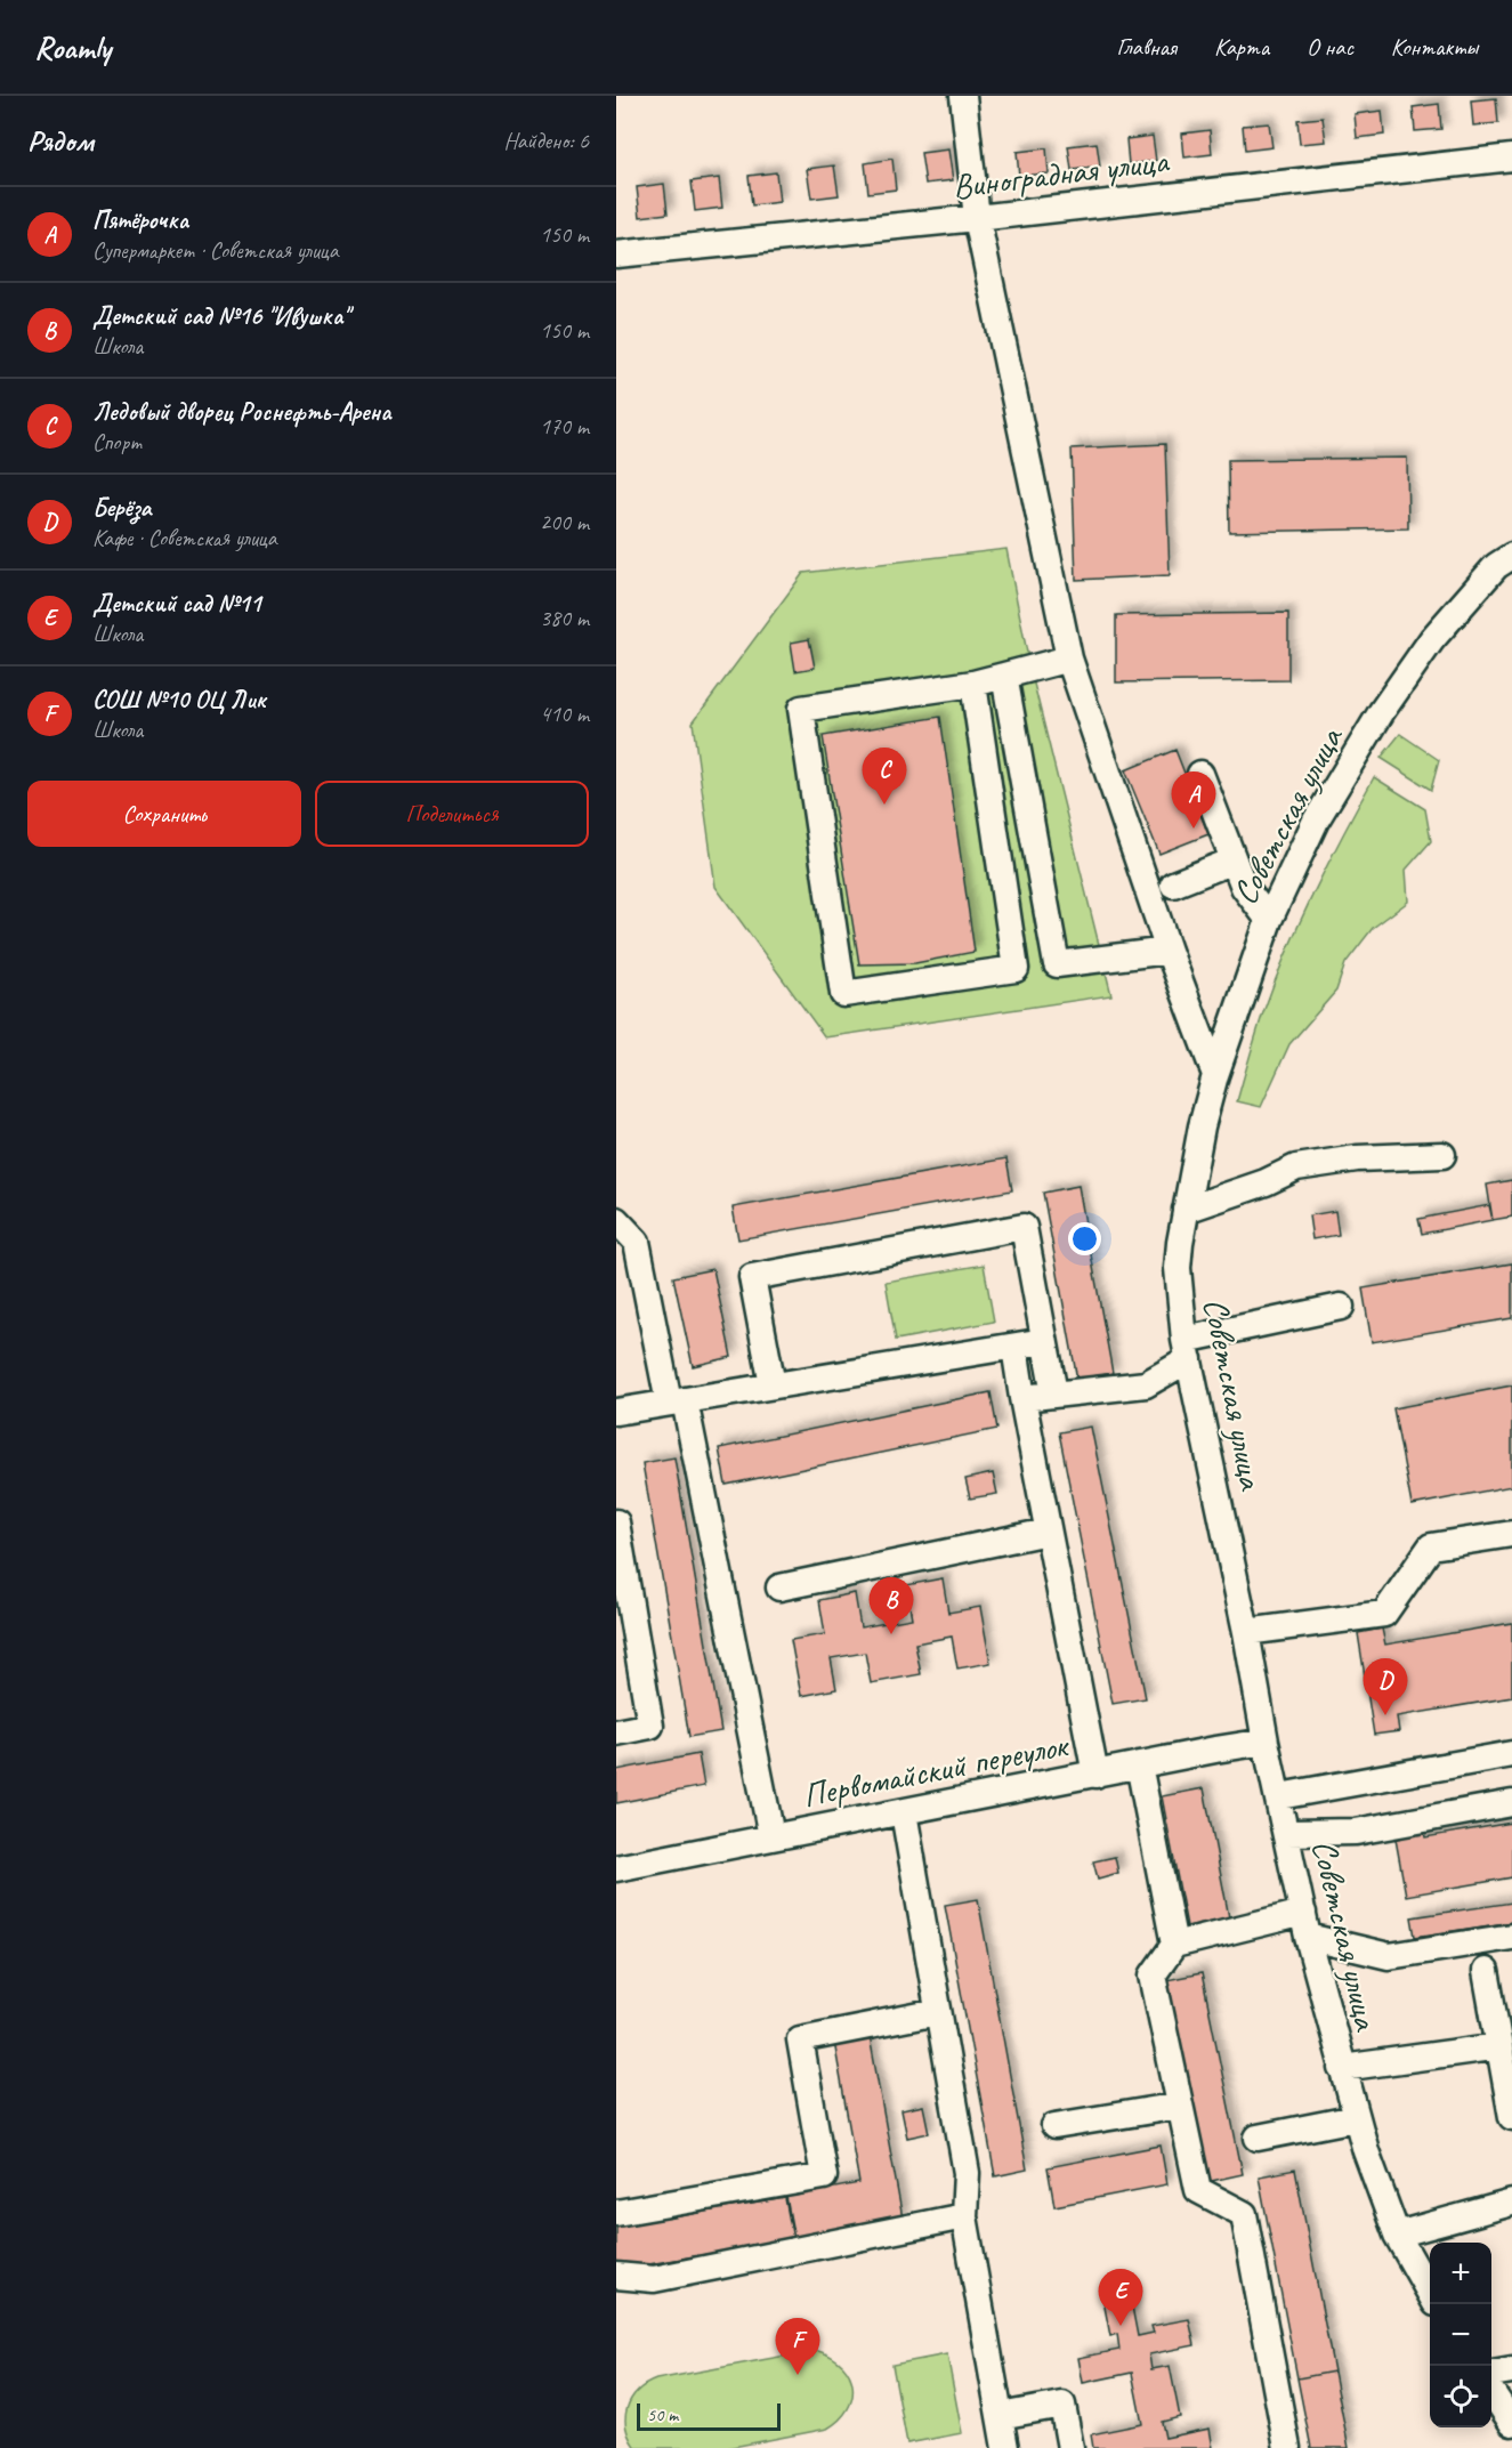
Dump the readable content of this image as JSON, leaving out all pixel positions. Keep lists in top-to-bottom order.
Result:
{
  "streets": {
    "street": ["Виноградная улица", "Советская улица", "Первомайский переулок"]
  },
  "crossings": [
    ["Советская улица", "Первомайский переулок"]
  ],
  "scale_bar": "50 m",
  "page": {
    "header": "Roamly",
    "nav": [
      "Главная",
      "Карта",
      "О нас",
      "Контакты"
    ],
    "heading": ["Рядом", "Найдено: 6"],
    "list": [
      {
        "mark": "A",
        "name": "Пятёрочка",
        "note": "Супермаркет · Советская улица",
        "value": "150 m"
      },
      {
        "mark": "B",
        "name": "Детский сад №16 \"Ивушка\"",
        "note": "Школа",
        "value": "150 m"
      },
      {
        "mark": "C",
        "name": "Ледовый дворец Роснефть-Арена",
        "note": "Спорт",
        "value": "170 m"
      },
      {
        "mark": "D",
        "name": "Берёза",
        "note": "Кафе · Советская улица",
        "value": "200 m"
      },
      {
        "mark": "E",
        "name": "Детский сад №11",
        "note": "Школа",
        "value": "380 m"
      },
      {
        "mark": "F",
        "name": "СОШ №10 ОЦ Лик",
        "note": "Школа",
        "value": "410 m"
      }
    ],
    "pins": [
      "C",
      "A",
      "B",
      "D",
      "E",
      "F"
    ],
    "buttons": ["Сохранить", "Поделиться"],
    "map_buttons": ["+", "−"],
    "scale": "50 m"
  }
}
